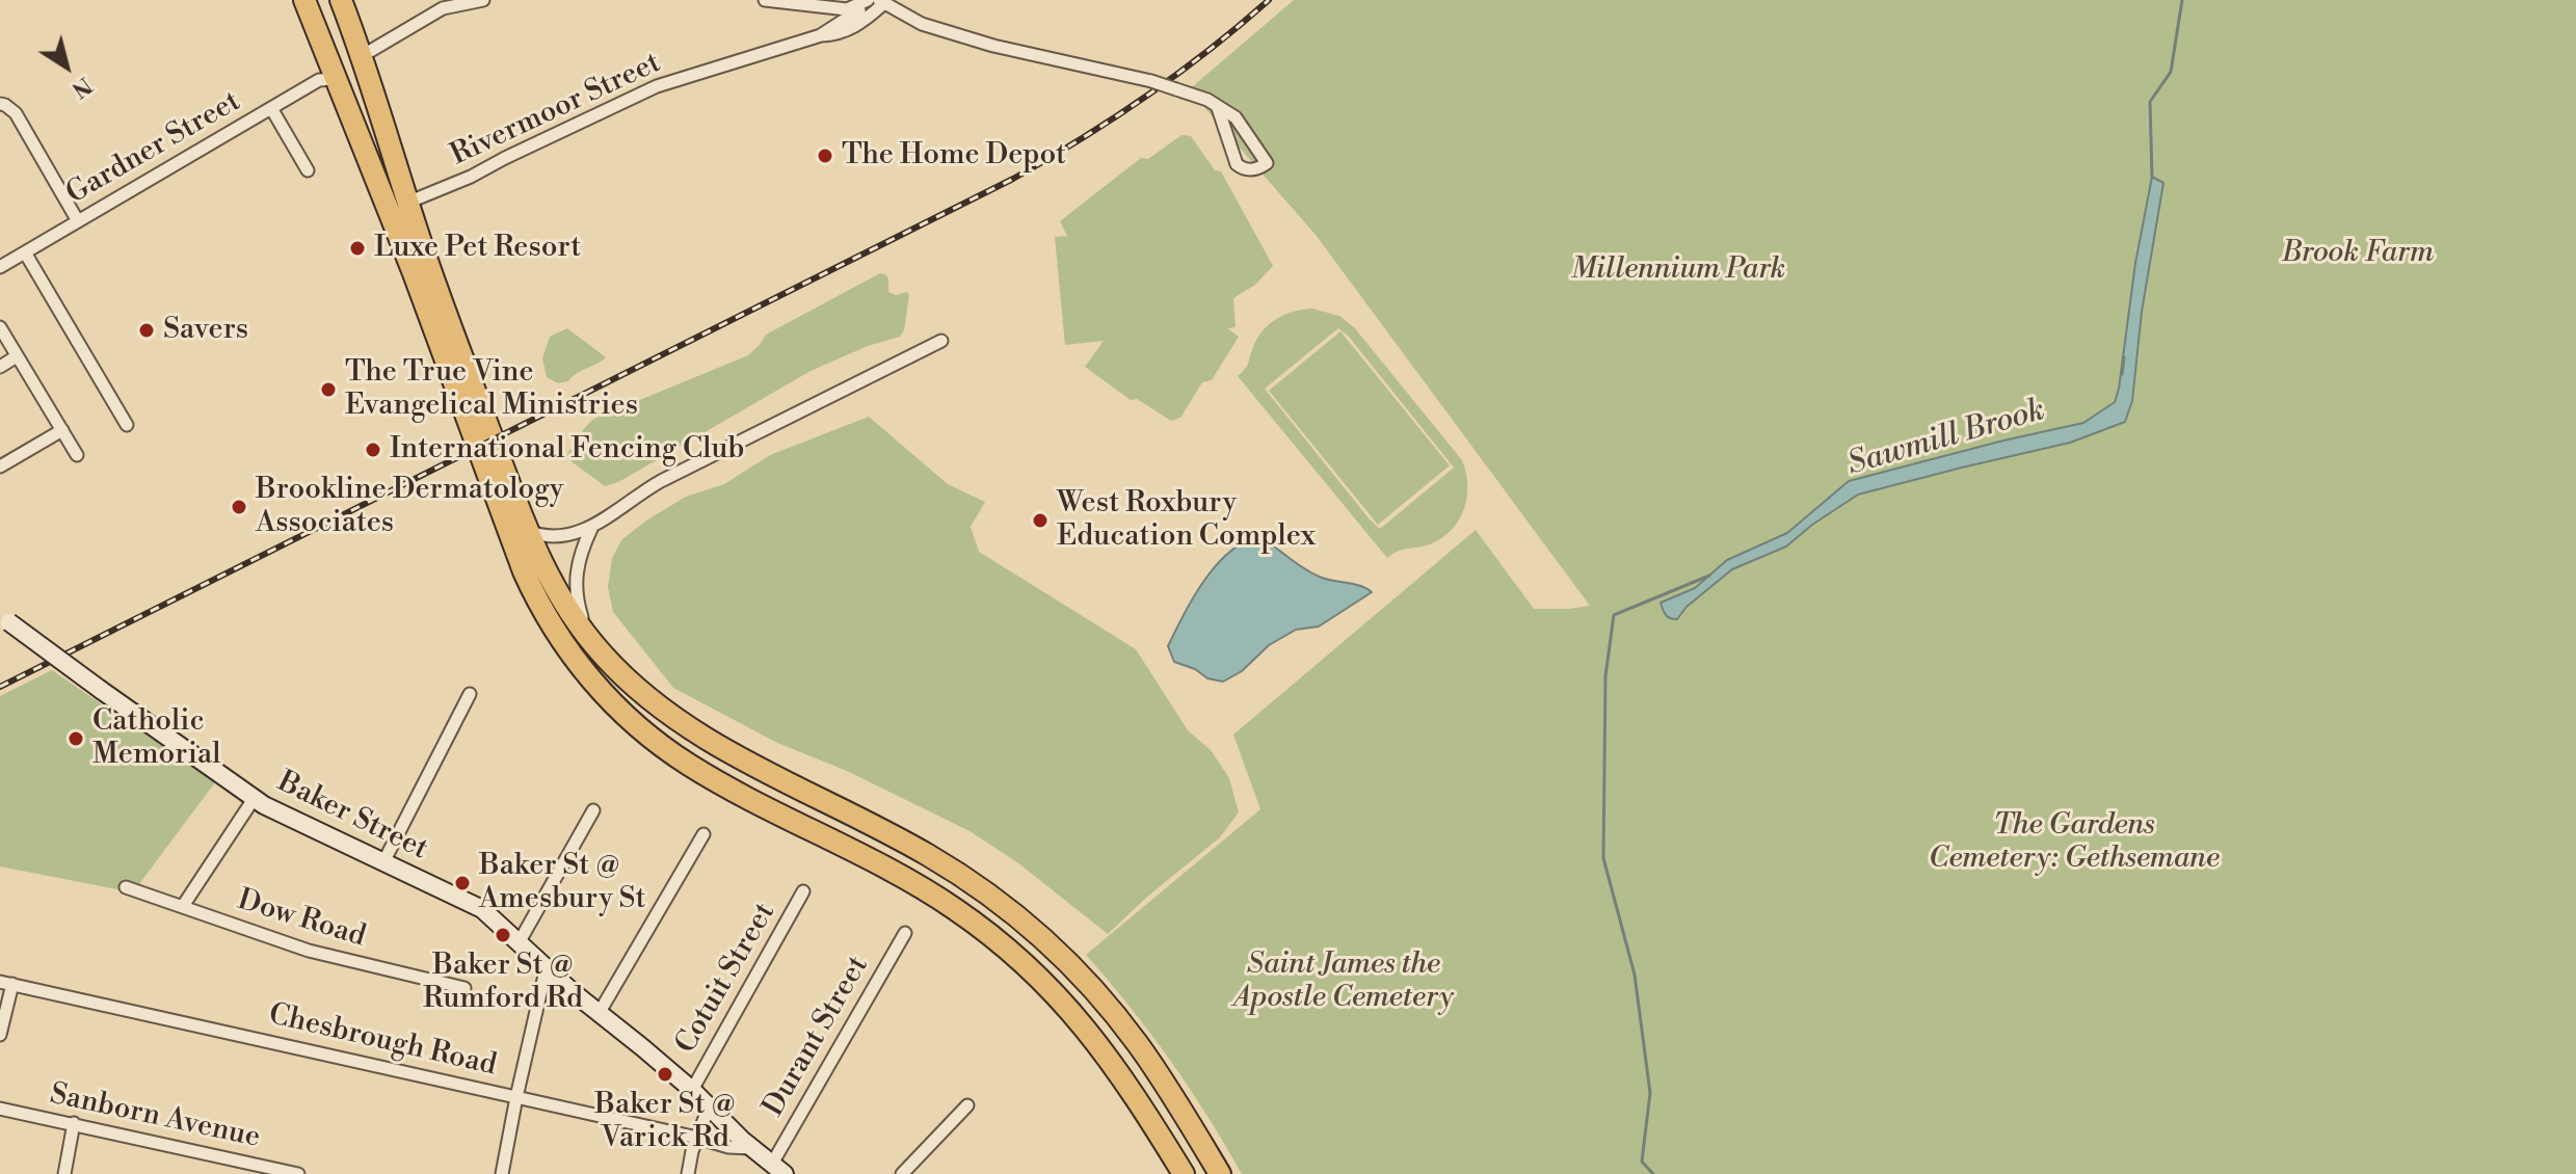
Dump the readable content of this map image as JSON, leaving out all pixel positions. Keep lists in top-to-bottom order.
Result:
{
  "streets": {
    "street": [
      "Rivermoor Street",
      "Gardner Street",
      "Baker Street",
      "Dow Road",
      "Cotuit Street",
      "Durant Street",
      "Chesbrough Road",
      "Sanborn Avenue"
    ]
  },
  "crossings": [
    ["Baker Street", "Cotuit Street"],
    ["Baker Street", "Durant Street"],
    ["Baker Street", "Chesbrough Road"]
  ],
  "water": ["Sawmill Brook"],
  "parks": [
    "Brook Farm",
    "Millennium Park",
    "The Gardens Cemetery: Gethsemane",
    "Saint James the Apostle Cemetery"
  ],
  "places": [
    "The Home Depot",
    "Luxe Pet Resort",
    "Savers",
    "The True Vine Evangelical Ministries",
    "International Fencing Club",
    "Brookline Dermatology Associates",
    "West Roxbury Education Complex",
    "Catholic Memorial",
    "Baker St @ Amesbury St",
    "Baker St @ Rumford Rd",
    "Baker St @ Varick Rd"
  ],
  "north": "bottom right"
}
